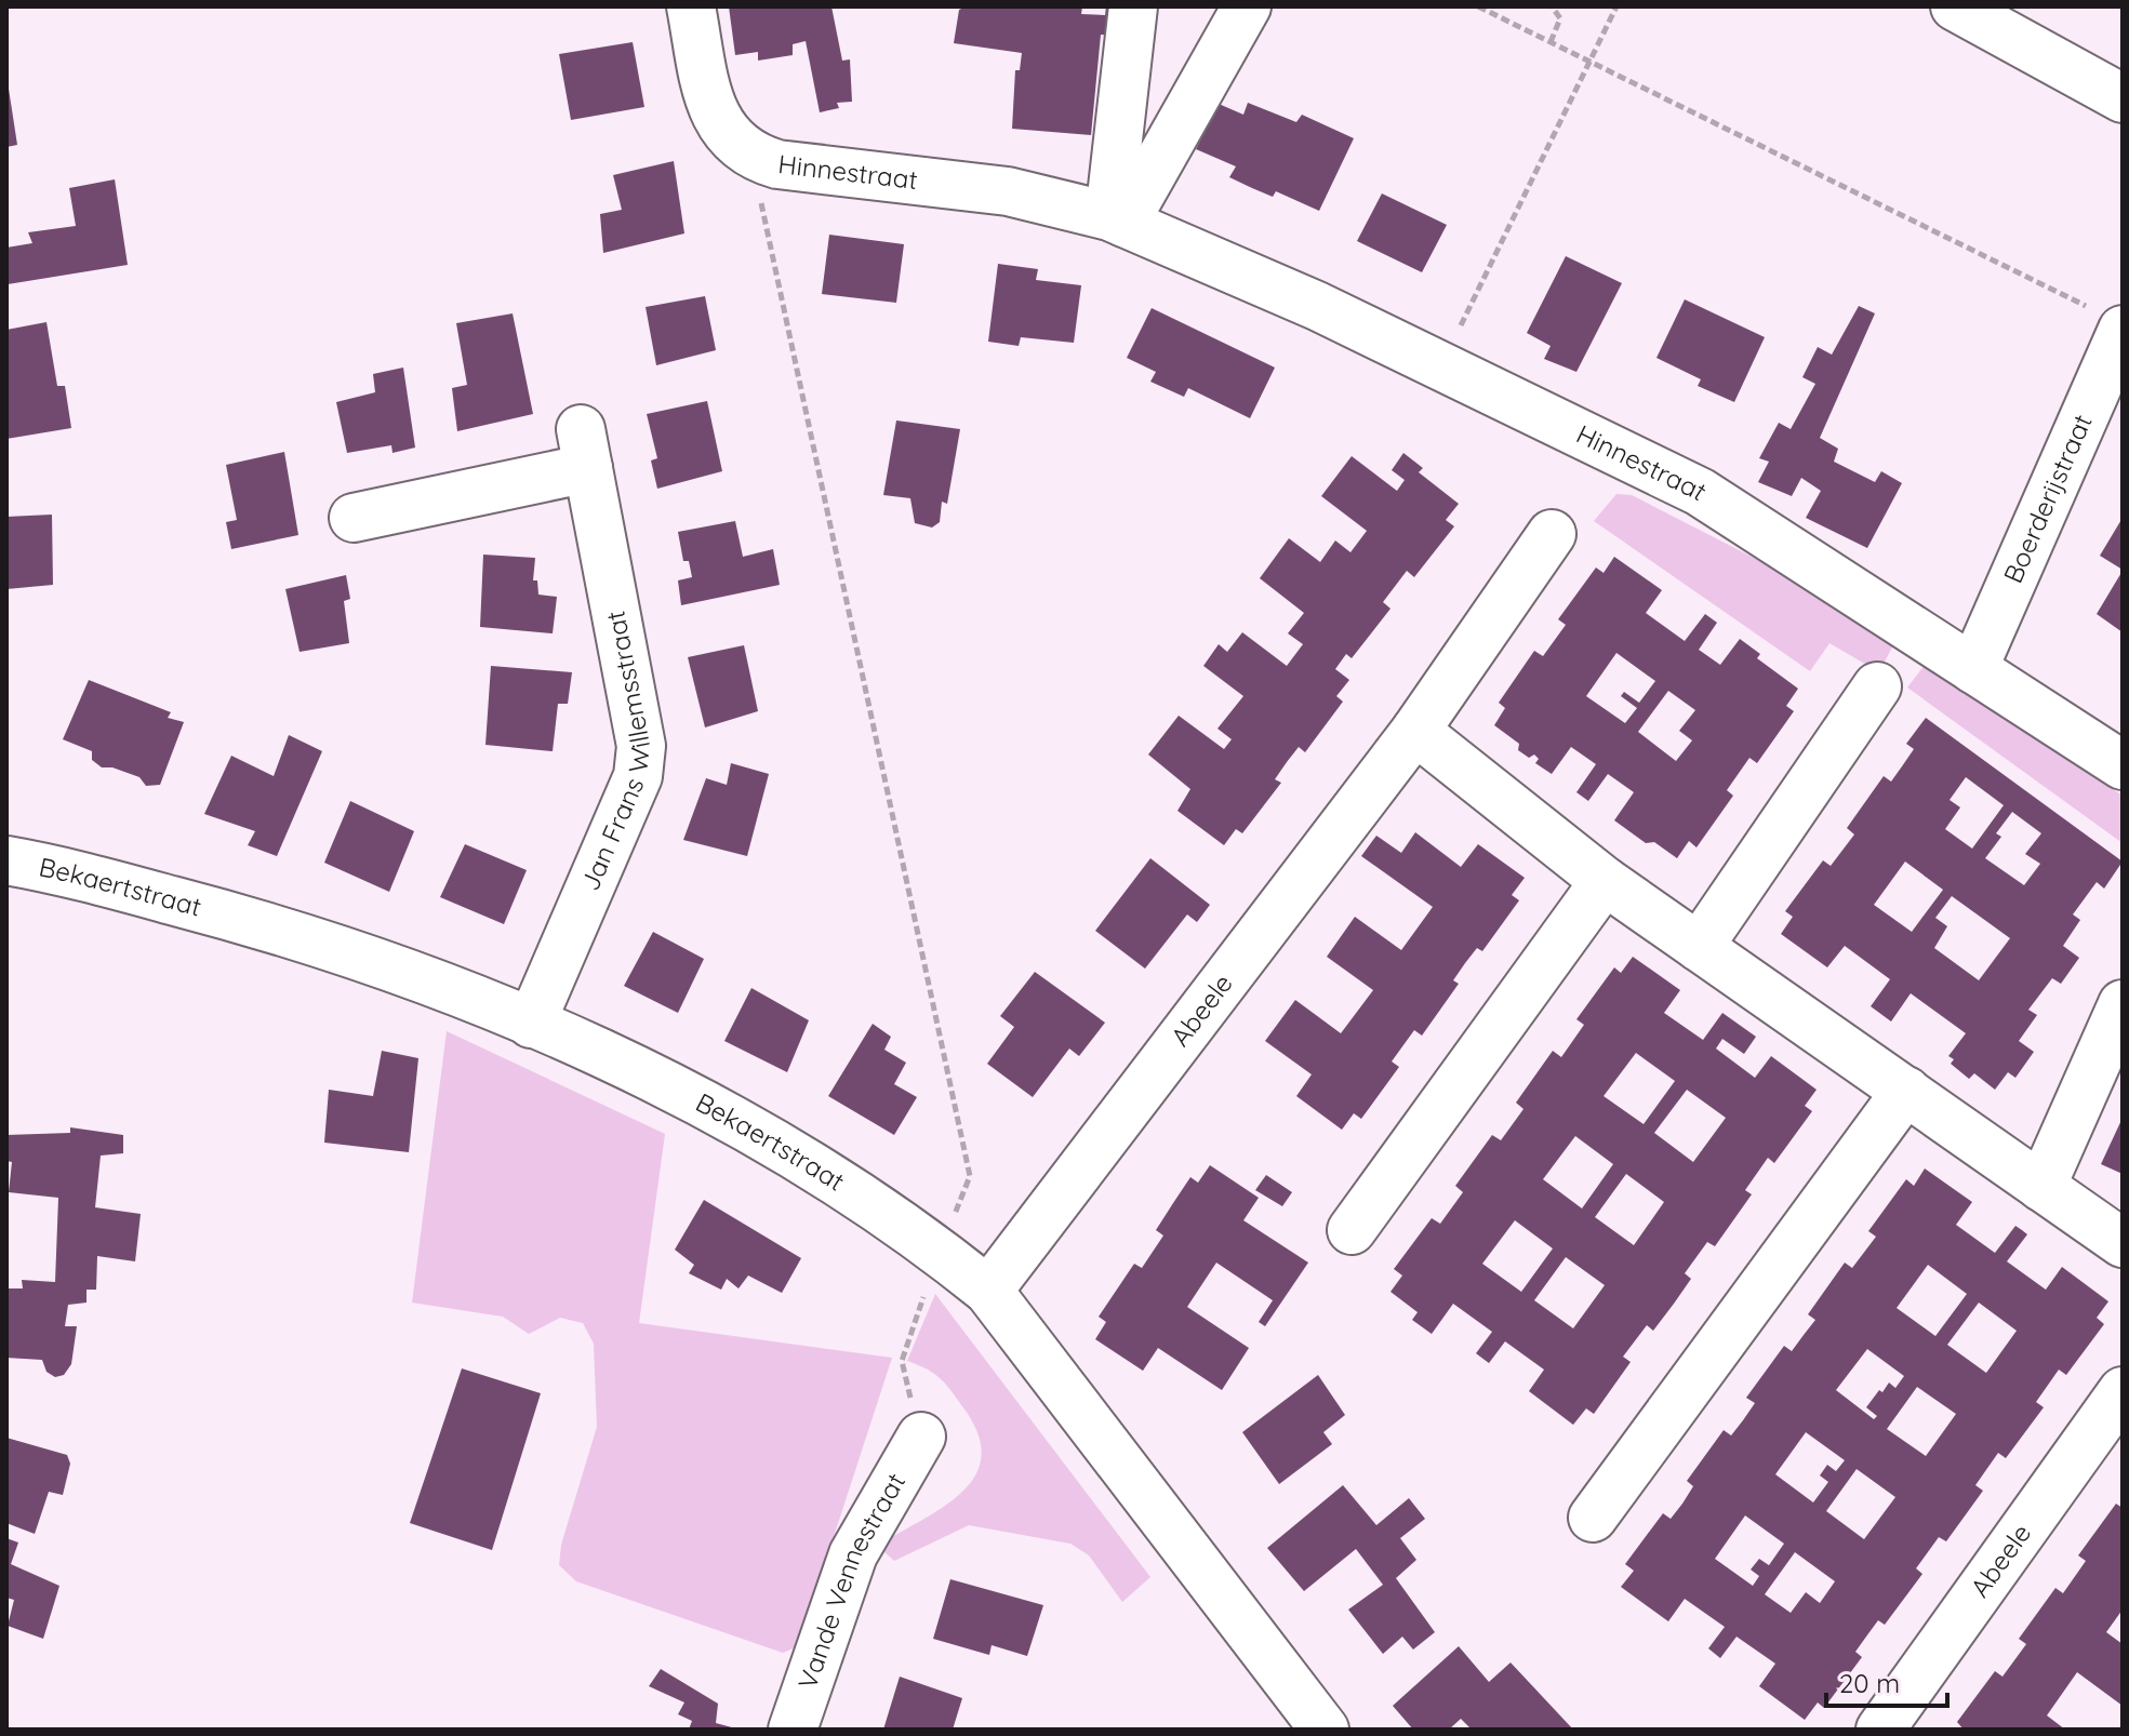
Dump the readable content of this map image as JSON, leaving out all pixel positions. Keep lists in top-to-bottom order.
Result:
{
  "streets": {
    "street": [
      "Hinnestraat",
      "Boerderijstraat",
      "Jan Frans Willemsstraat",
      "Bekaertstraat",
      "Abeele",
      "Vande Vennestraat"
    ]
  },
  "crossings": [
    ["Hinnestraat", "Boerderijstraat"],
    ["Jan Frans Willemsstraat", "Bekaertstraat"],
    ["Bekaertstraat", "Abeele"]
  ],
  "scale_bar": "20 m"
}
